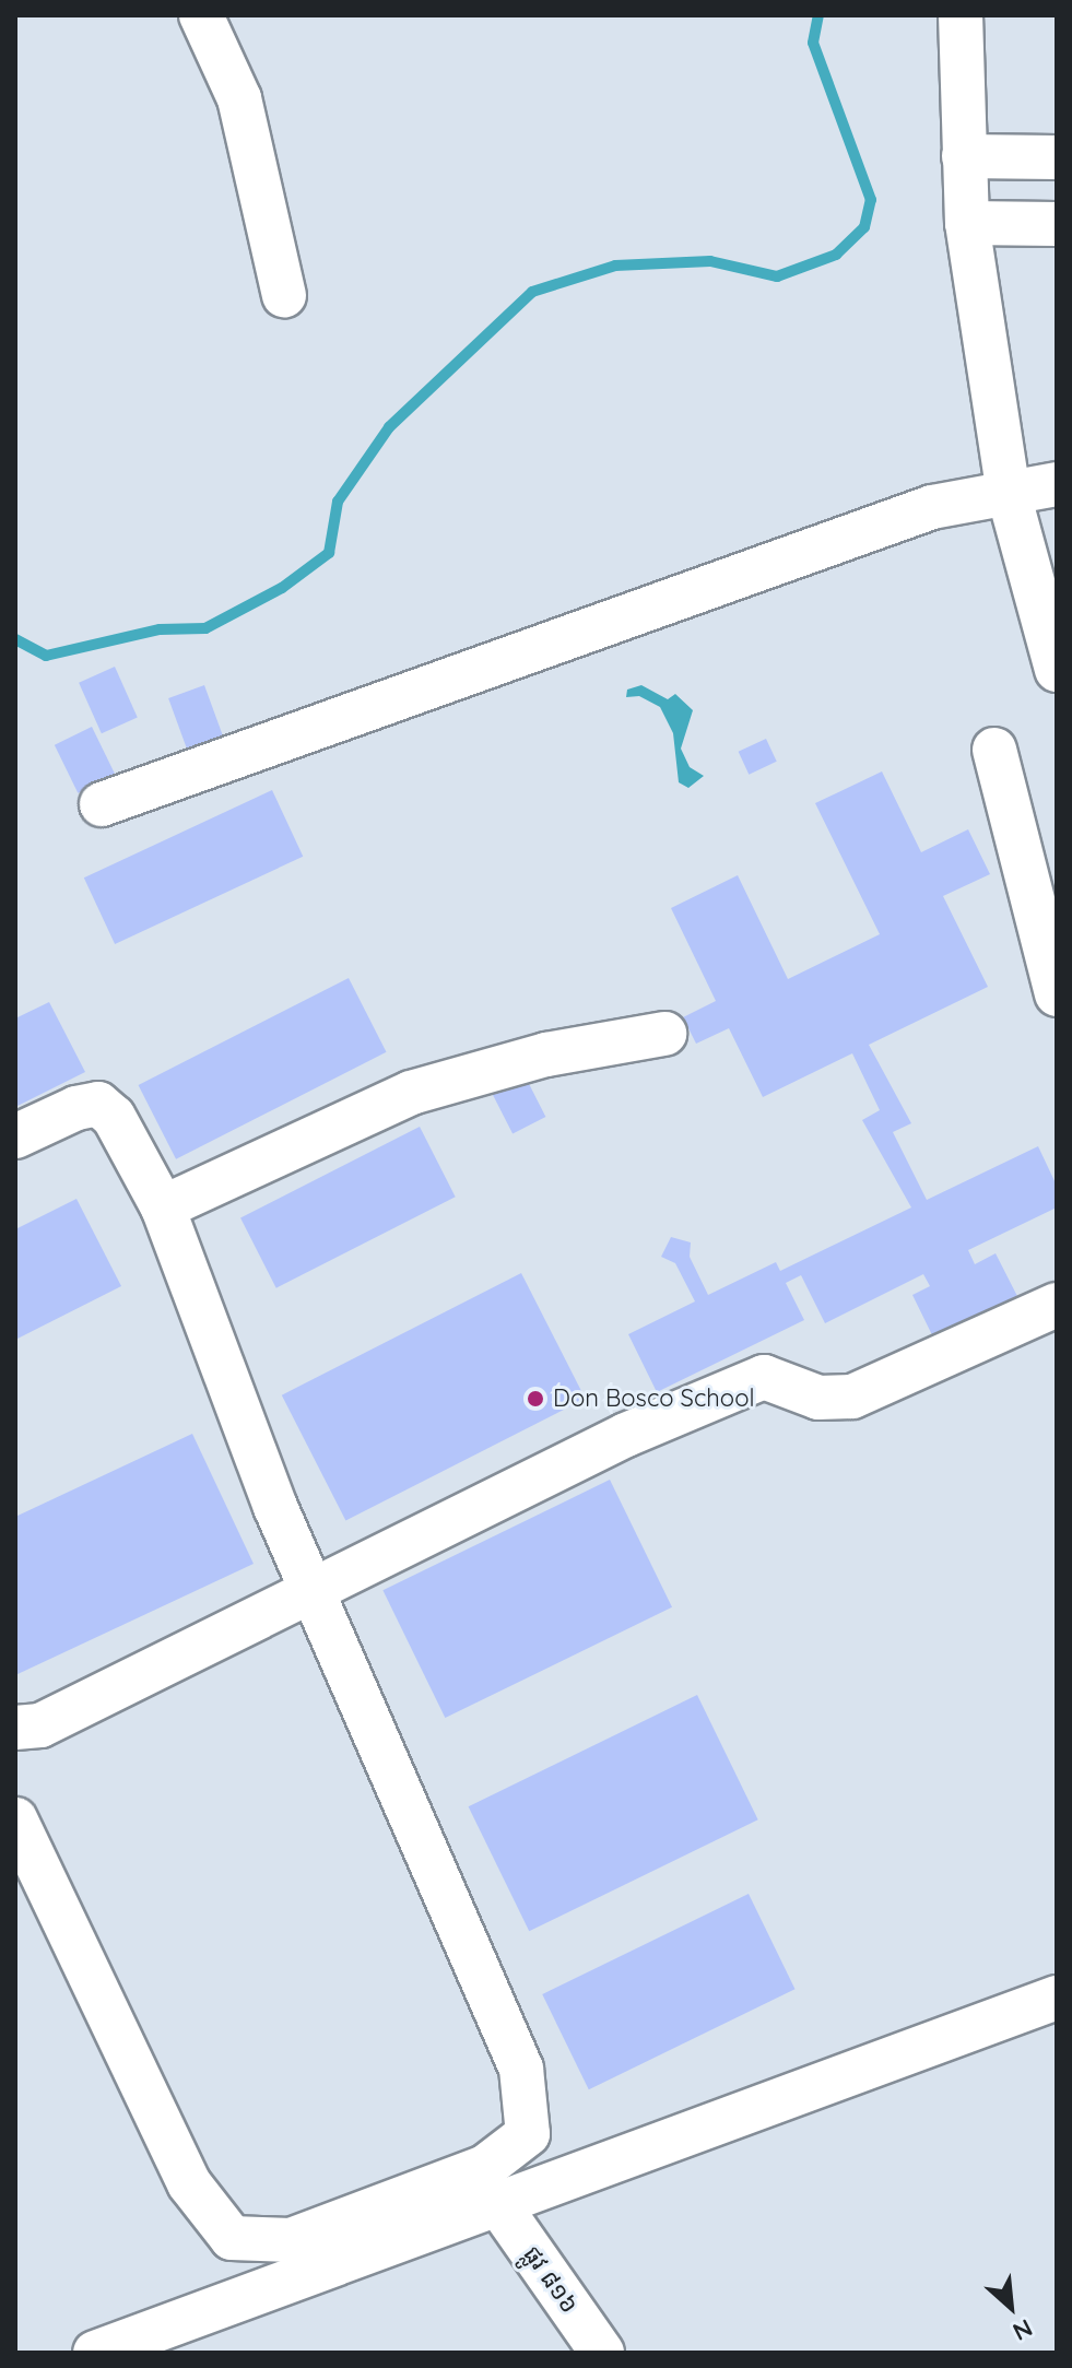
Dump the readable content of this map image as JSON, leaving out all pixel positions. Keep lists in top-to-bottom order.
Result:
{
  "streets": {
    "street": ["ផ្លូវ ៨១៦"]
  },
  "places": ["Don Bosco School"],
  "north": "bottom right"
}
